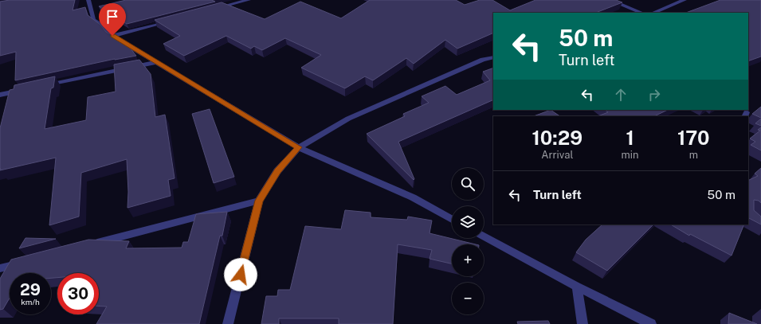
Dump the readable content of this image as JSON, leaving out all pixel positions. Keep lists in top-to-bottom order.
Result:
{
  "page": {
    "turn": ["50 m", "Turn left"],
    "eta": [
      "10:29",
      "Arrival",
      "1",
      "min",
      "170",
      "m"
    ],
    "map_buttons": ["+", "−"],
    "list": [
      {
        "name": "Turn left",
        "value": "50 m"
      }
    ],
    "speed": "29 km/h",
    "limit": "30"
  }
}
